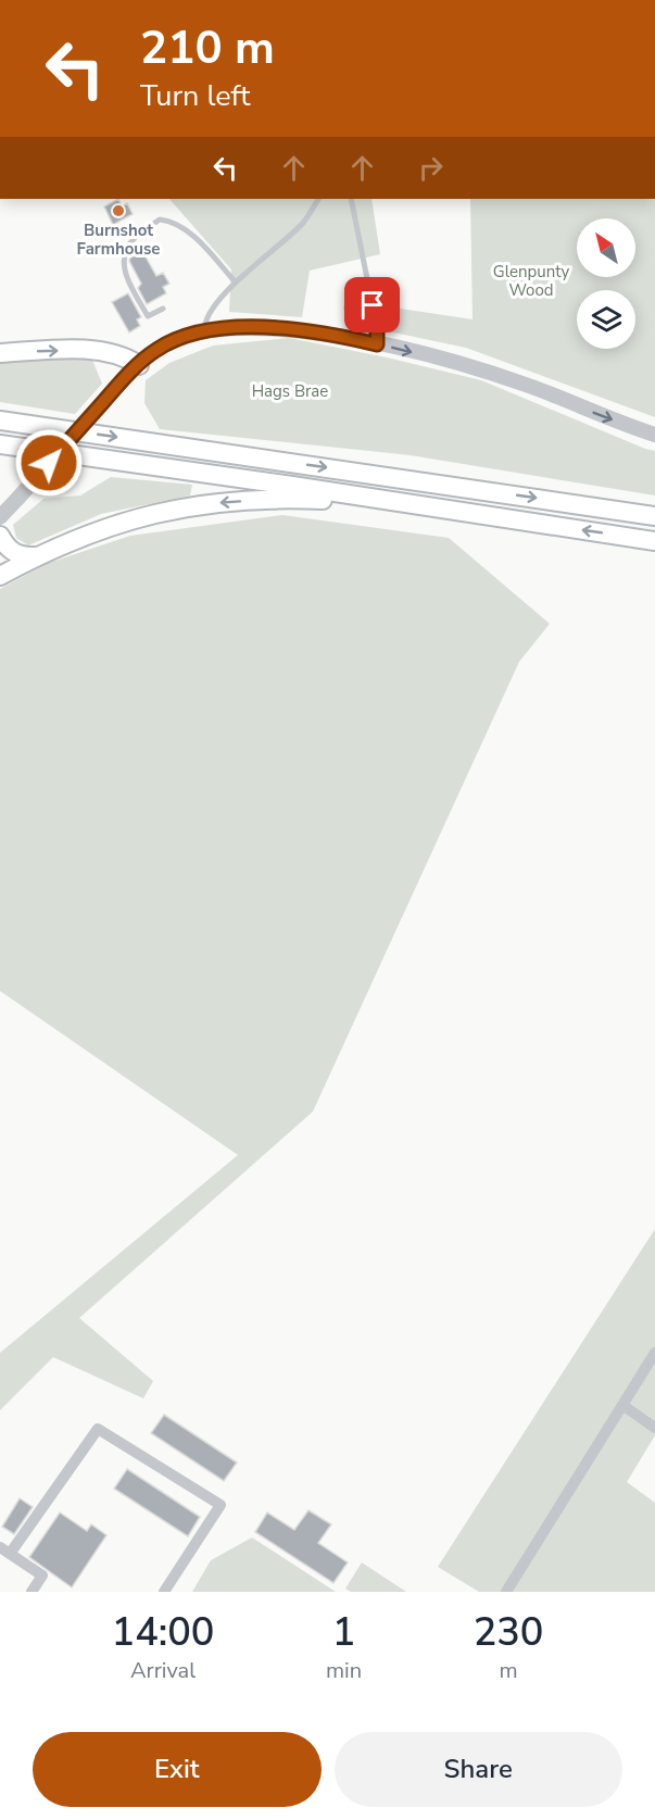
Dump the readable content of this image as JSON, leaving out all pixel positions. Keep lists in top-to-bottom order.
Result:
{
  "parks": ["Glenpunty Wood", "Hags Brae"],
  "places": ["Burnshot Farmhouse"],
  "north": "top left",
  "page": {
    "turn": ["210 m", "Turn left"],
    "eta": [
      "14:00",
      "Arrival",
      "1",
      "min",
      "230",
      "m"
    ],
    "buttons": ["Exit", "Share"]
  }
}
